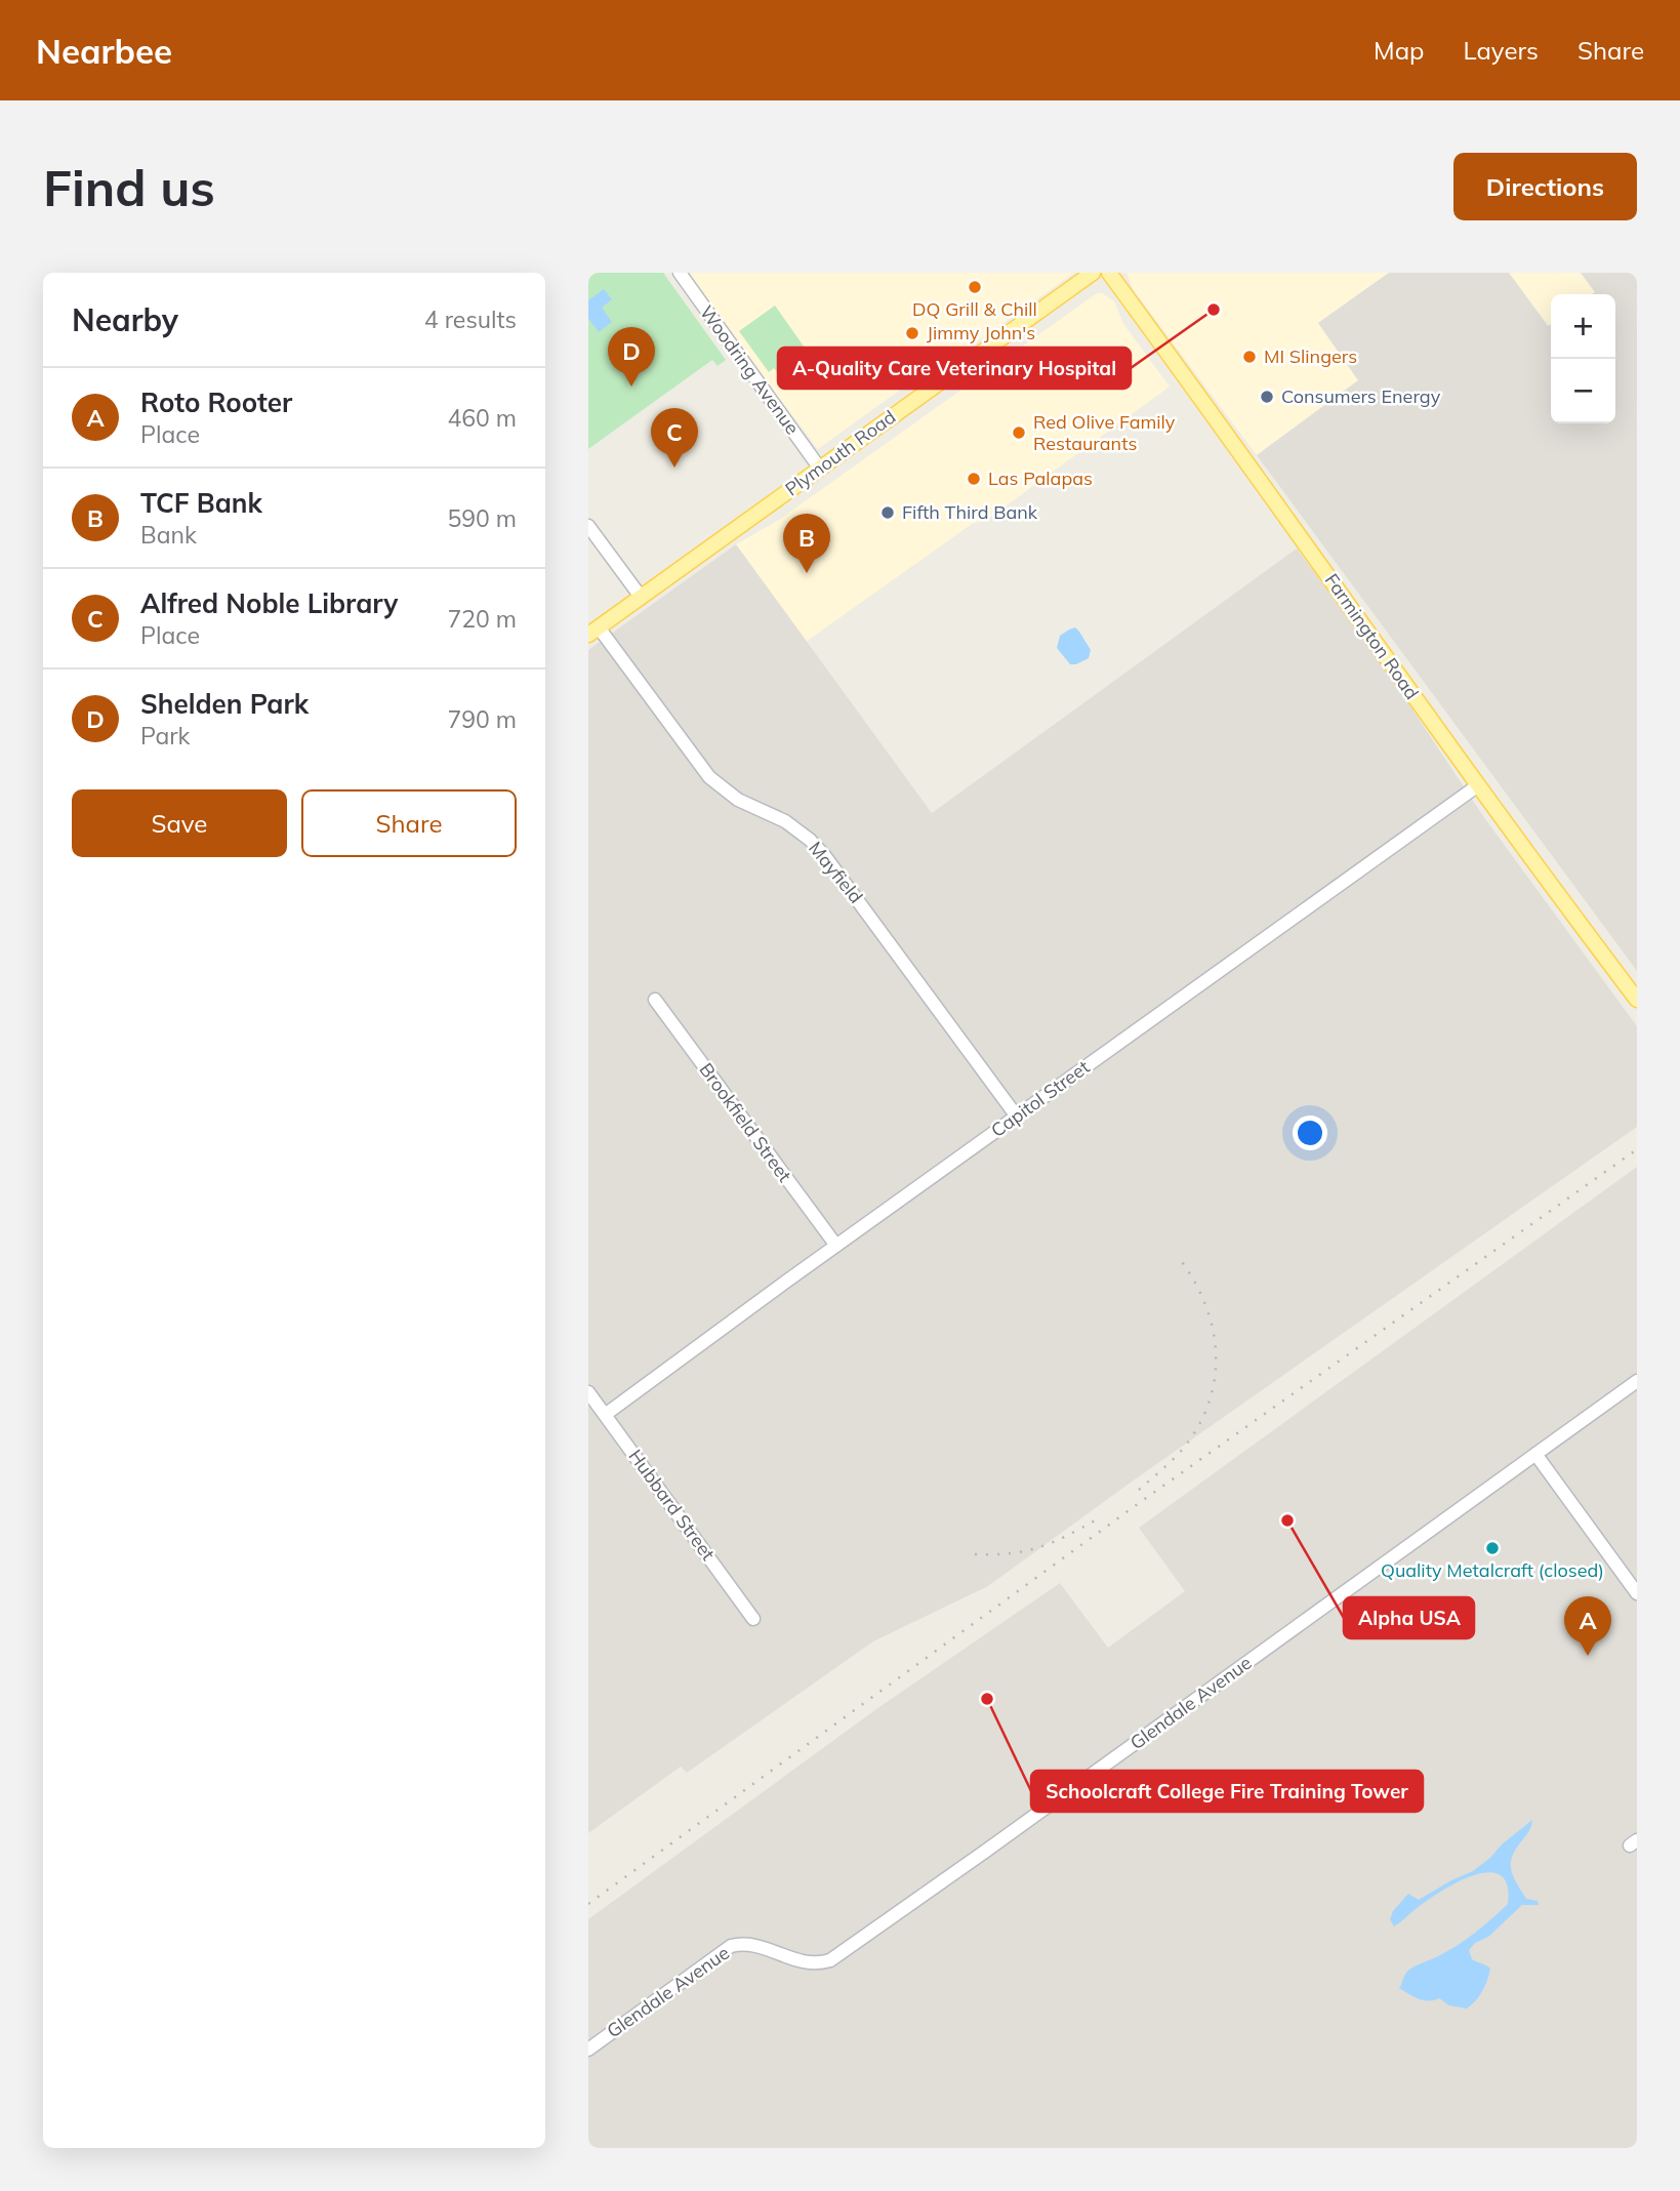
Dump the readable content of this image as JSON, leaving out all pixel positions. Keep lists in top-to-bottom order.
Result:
{
  "streets": {
    "main road": ["Plymouth Road", "Farmington Road"],
    "street": [
      "Woodring Avenue",
      "Mayfield",
      "Capitol Street",
      "Brookfield Street",
      "Hubbard Street",
      "Glendale Avenue"
    ]
  },
  "crossings": [
    ["Woodring Avenue", "Plymouth Road"],
    ["Plymouth Road", "Mayfield"],
    ["Farmington Road", "Capitol Street"],
    ["Mayfield", "Capitol Street"],
    ["Capitol Street", "Brookfield Street"],
    ["Capitol Street", "Hubbard Street"]
  ],
  "places": [
    "DQ Grill & Chill",
    "A-Quality Care Veterinary Hospital",
    "Jimmy John's",
    "MI Slingers",
    "Consumers Energy",
    "Red Olive Family Restaurants",
    "Las Palapas",
    "Fifth Third Bank",
    "Alpha USA",
    "Quality Metalcraft (closed)",
    "Schoolcraft College Fire Training Tower"
  ],
  "page": {
    "header": "Nearbee",
    "nav": ["Map", "Layers", "Share"],
    "buttons": [
      "Directions",
      ["Save", "Share"]
    ],
    "title": "Find us",
    "heading": ["Nearby", "4 results"],
    "map_buttons": ["+", "−"],
    "pins": [
      "D",
      "C",
      "B",
      "A"
    ],
    "list": [
      {
        "mark": "A",
        "name": "Roto Rooter",
        "note": "Place",
        "value": "460 m"
      },
      {
        "mark": "B",
        "name": "TCF Bank",
        "note": "Bank",
        "value": "590 m"
      },
      {
        "mark": "C",
        "name": "Alfred Noble Library",
        "note": "Place",
        "value": "720 m"
      },
      {
        "mark": "D",
        "name": "Shelden Park",
        "note": "Park",
        "value": "790 m"
      }
    ]
  }
}
